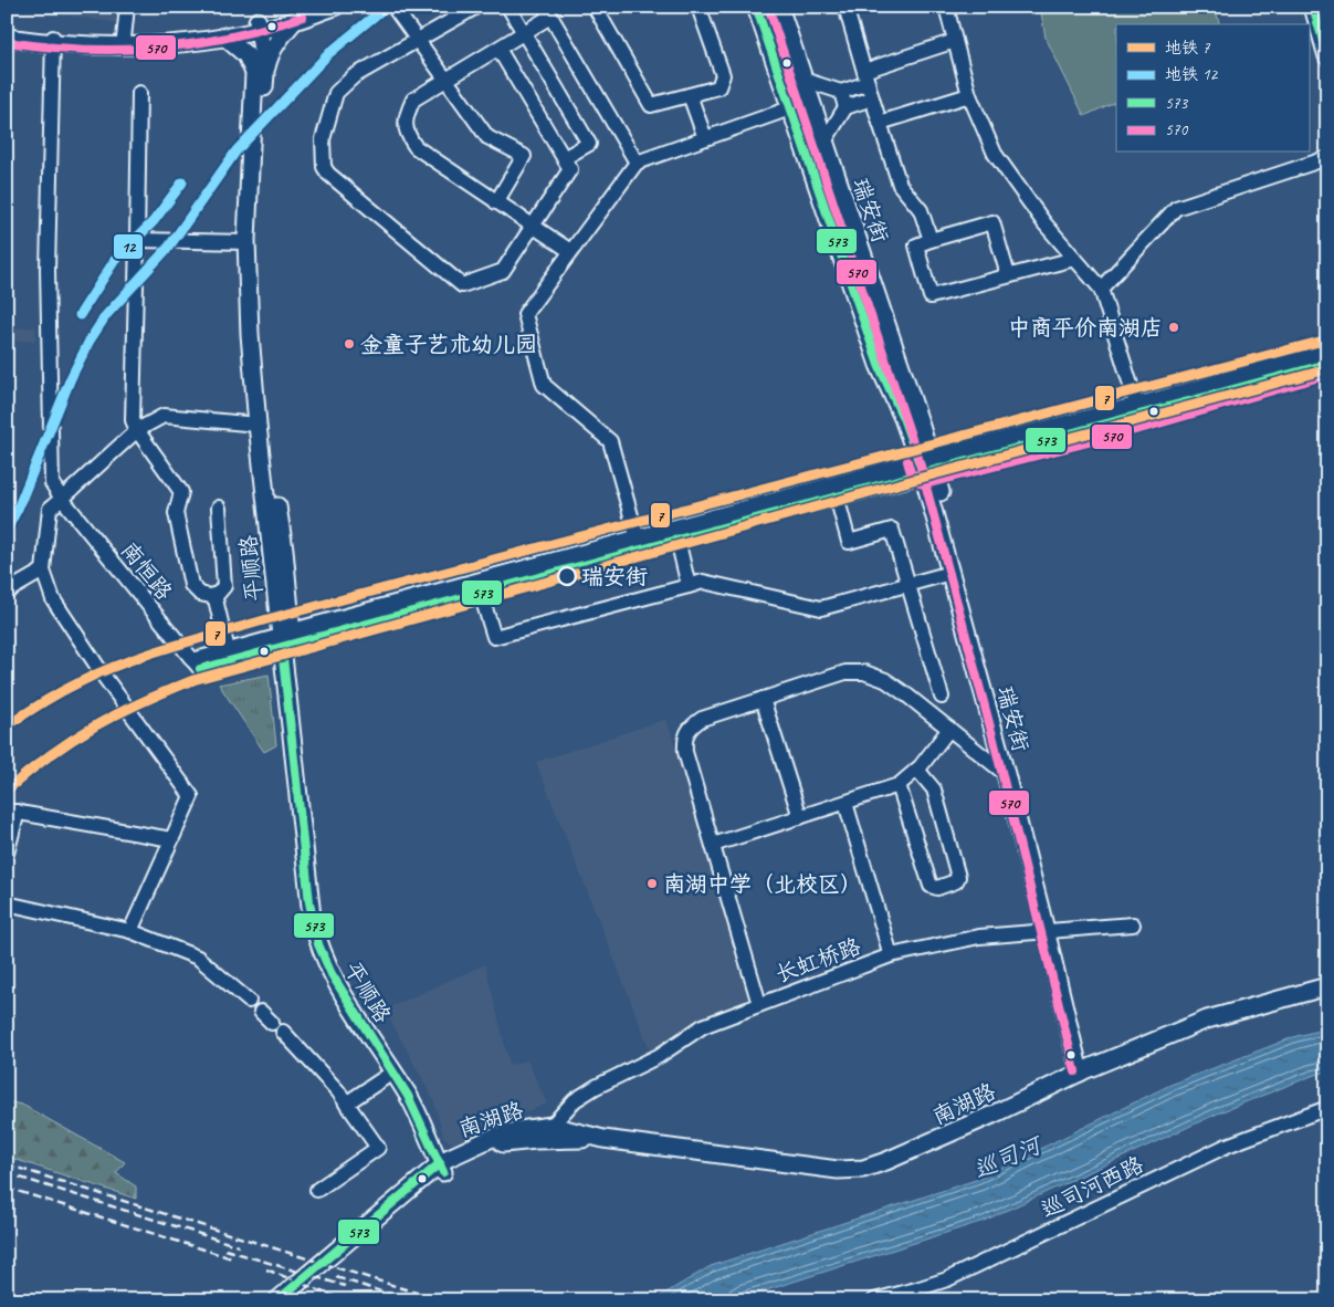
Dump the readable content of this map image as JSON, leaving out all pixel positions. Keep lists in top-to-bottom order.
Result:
{
  "streets": {
    "main road": ["瑞安街", "平顺路", "南湖路"],
    "street": ["南恒路", "长虹桥路", "巡司河西路"]
  },
  "crossings": [
    ["瑞安街", "长虹桥路"],
    ["瑞安街", "南湖路"],
    ["平顺路", "南湖路"],
    ["长虹桥路", "南湖路"]
  ],
  "water": ["巡司河"],
  "places": [
    "中商平价南湖店",
    "金童子艺术幼儿园",
    "瑞安街",
    "南湖中学（北校区）"
  ],
  "lines": [
    "metro line 12",
    "transit line 573",
    "transit line 570",
    "metro line 7"
  ],
  "legend": [
    "地铁 7",
    "地铁 12",
    "573",
    "570"
  ]
}
